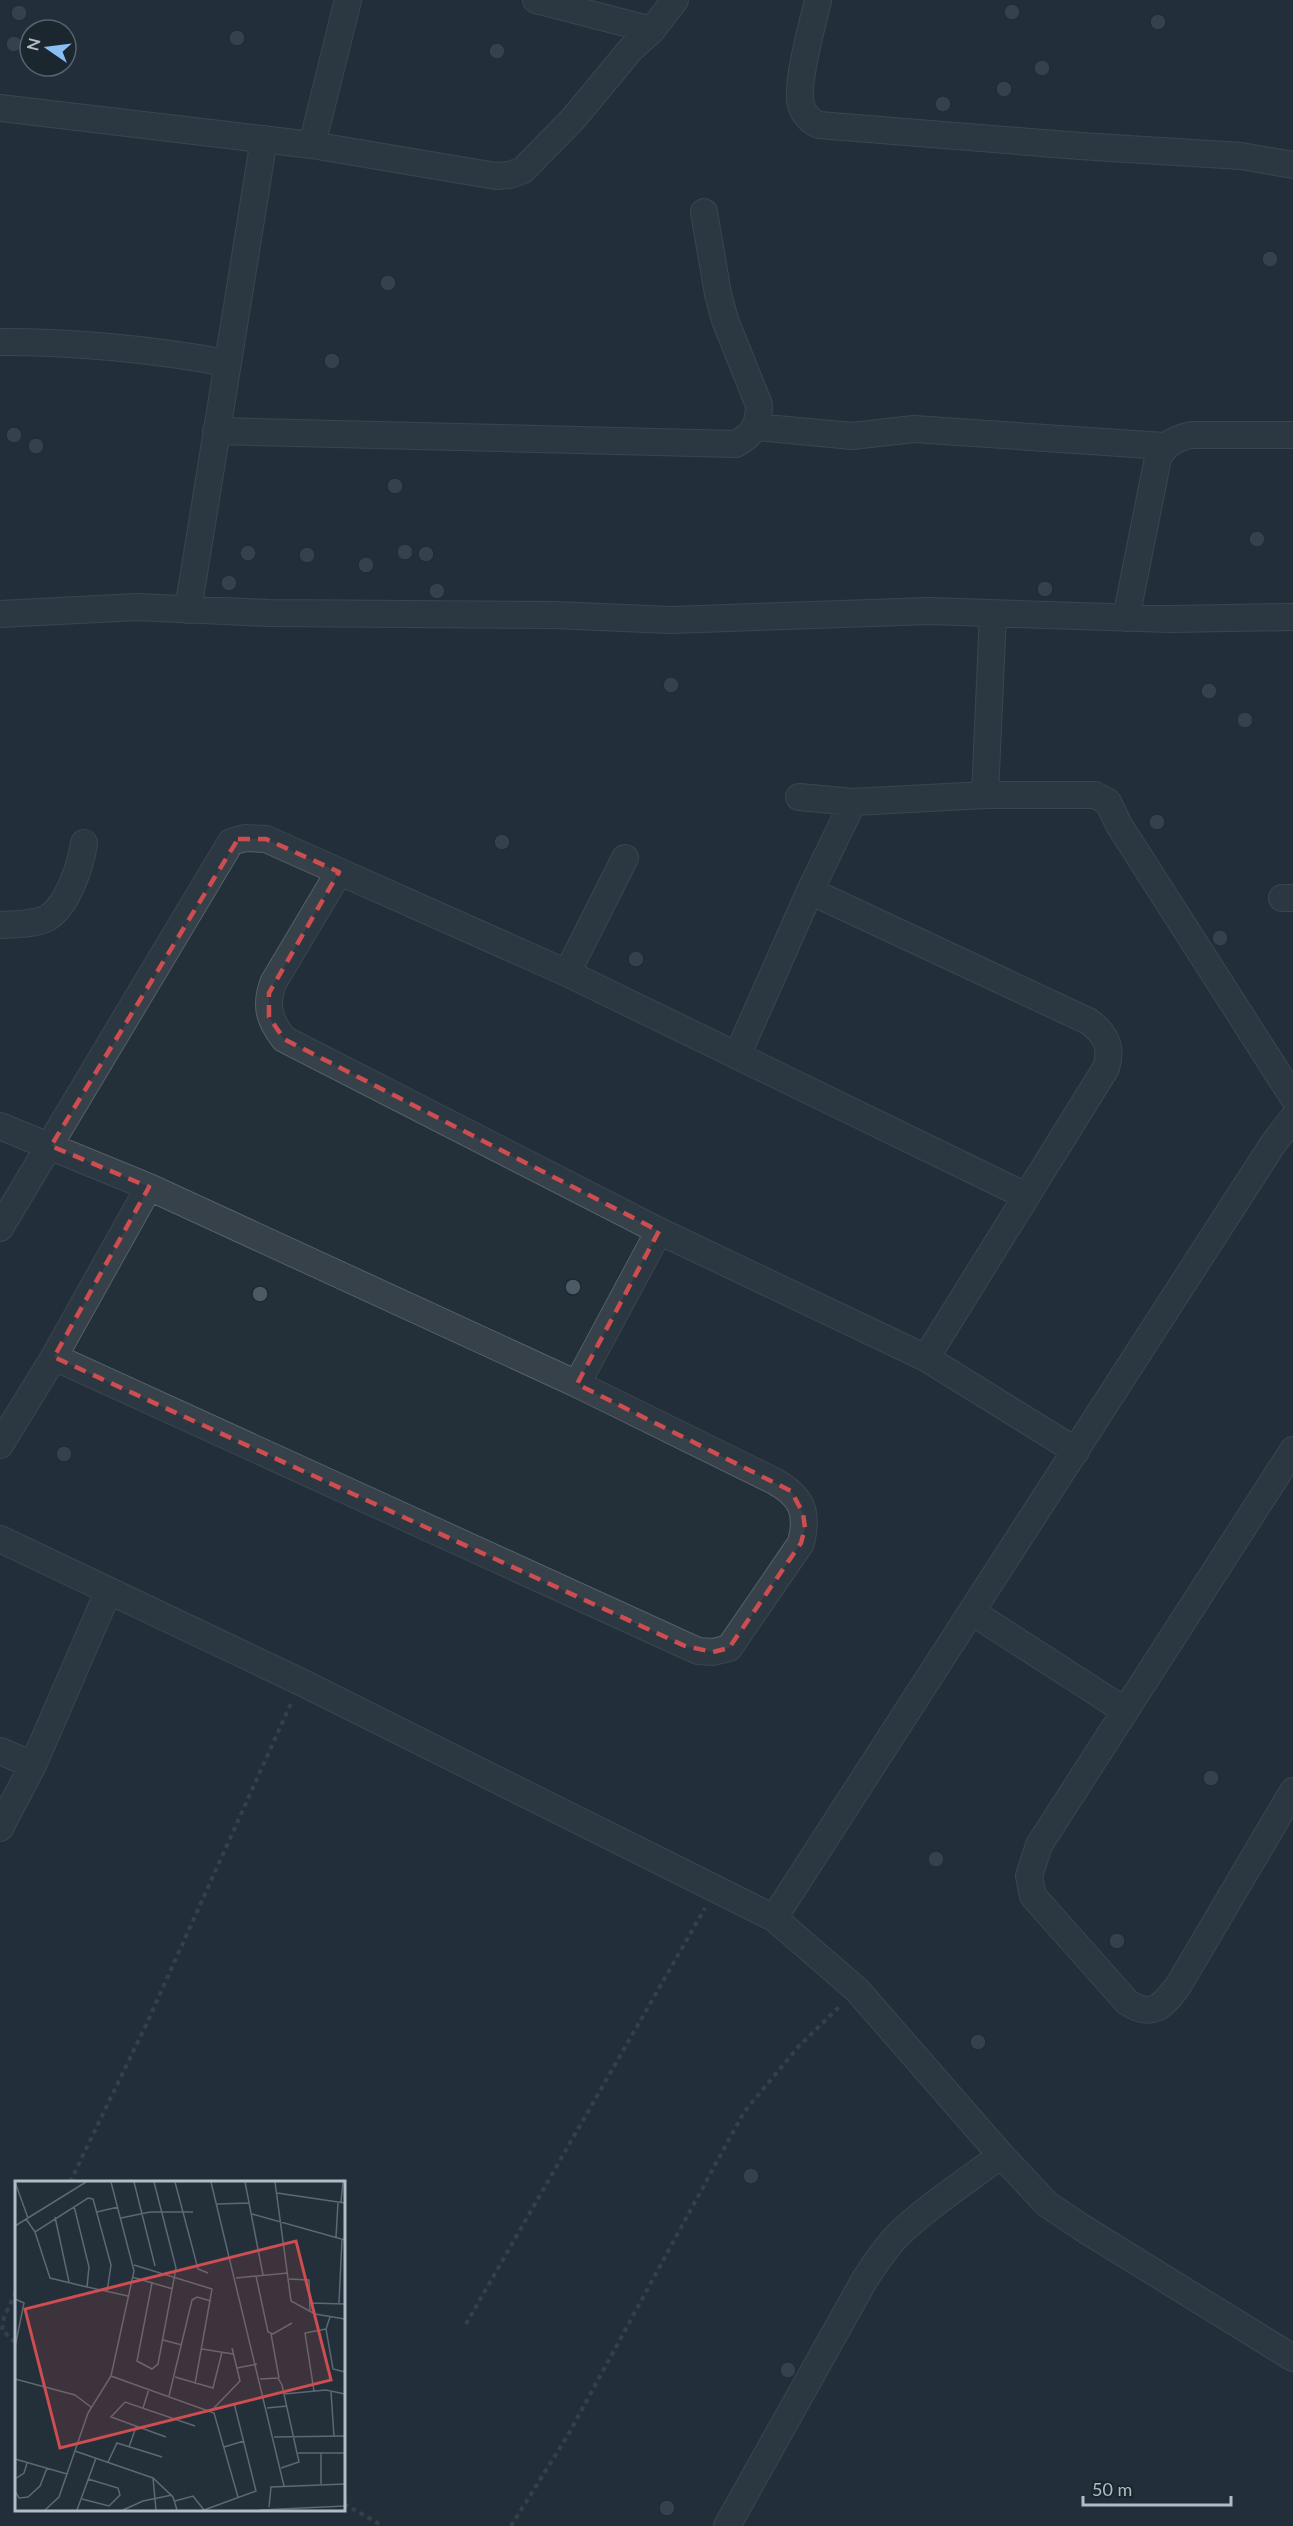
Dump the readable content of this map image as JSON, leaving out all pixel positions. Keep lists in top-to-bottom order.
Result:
{
  "scale_bar": "50 m",
  "north": "left"
}
